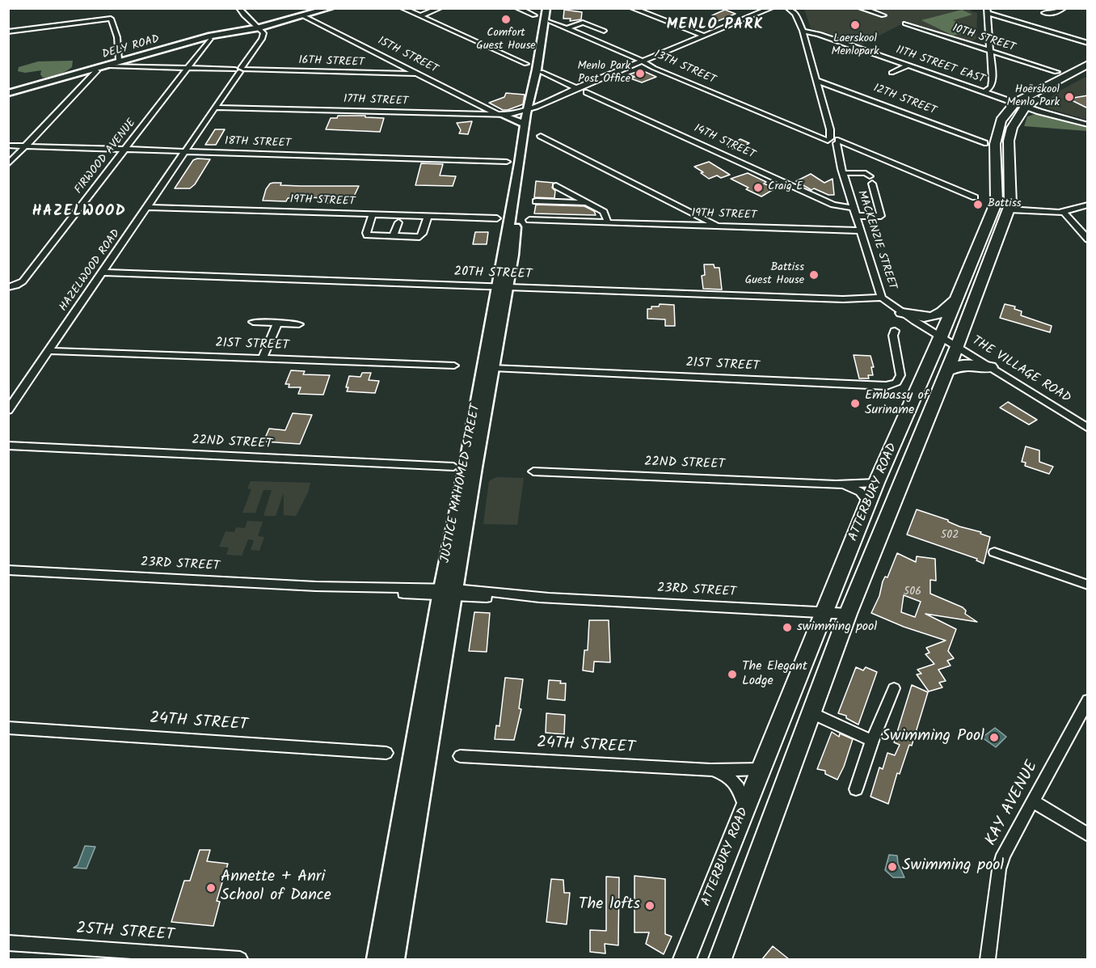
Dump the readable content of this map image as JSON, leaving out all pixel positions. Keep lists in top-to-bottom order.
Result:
{
  "streets": {
    "main road": ["DELY ROAD", "JUSTICE MAHOMED STREET", "ATTERBURY ROAD"],
    "street": [
      "10TH STREET",
      "15TH STREET",
      "16TH STREET",
      "11TH STREET EAST",
      "13TH STREET",
      "12TH STREET",
      "17TH STREET",
      "14TH STREET",
      "18TH STREET",
      "FIRWOOD AVENUE",
      "19TH STREET",
      "MACKENZIE STREET",
      "HAZELWOOD ROAD",
      "20TH STREET",
      "21ST STREET",
      "THE VILLAGE ROAD",
      "22ND STREET",
      "23RD STREET",
      "24TH STREET",
      "KAY AVENUE",
      "25TH STREET"
    ]
  },
  "crossings": [
    ["DELY ROAD", "16TH STREET"],
    ["15TH STREET", "16TH STREET"],
    ["15TH STREET", "17TH STREET"],
    ["16TH STREET", "FIRWOOD AVENUE"],
    ["16TH STREET", "HAZELWOOD ROAD"],
    ["11TH STREET EAST", "MACKENZIE STREET"],
    ["11TH STREET EAST", "ATTERBURY ROAD"],
    ["13TH STREET", "17TH STREET"],
    ["13TH STREET", "MACKENZIE STREET"],
    ["13TH STREET", "JUSTICE MAHOMED STREET"],
    ["12TH STREET", "MACKENZIE STREET"],
    ["17TH STREET", "HAZELWOOD ROAD"],
    ["17TH STREET", "JUSTICE MAHOMED STREET"],
    ["14TH STREET", "MACKENZIE STREET"],
    ["18TH STREET", "FIRWOOD AVENUE"],
    ["18TH STREET", "HAZELWOOD ROAD"],
    ["19TH STREET", "MACKENZIE STREET"],
    ["19TH STREET", "HAZELWOOD ROAD"],
    ["MACKENZIE STREET", "20TH STREET"],
    ["MACKENZIE STREET", "THE VILLAGE ROAD"],
    ["MACKENZIE STREET", "ATTERBURY ROAD"],
    ["HAZELWOOD ROAD", "20TH STREET"],
    ["HAZELWOOD ROAD", "21ST STREET"],
    ["20TH STREET", "JUSTICE MAHOMED STREET"],
    ["21ST STREET", "JUSTICE MAHOMED STREET"],
    ["THE VILLAGE ROAD", "ATTERBURY ROAD"],
    ["22ND STREET", "ATTERBURY ROAD"],
    ["JUSTICE MAHOMED STREET", "23RD STREET"],
    ["ATTERBURY ROAD", "23RD STREET"],
    ["ATTERBURY ROAD", "24TH STREET"]
  ],
  "districts": ["MENLO PARK", "HAZELWOOD"],
  "places": [
    "Comfort Guest House",
    "Laerskool Menlopark",
    "Menlo Park Post Office",
    "Hoërskool Menlo Park",
    "Craig E",
    "Battiss",
    "Battiss Guest House",
    "Embassy of Suriname",
    "swimming pool",
    "The Elegant Lodge",
    "Swimming Pool",
    "Swimming pool",
    "Annette + Anri School of Dance",
    "The lofts"
  ],
  "house_numbers": ["502", "506"]
}
